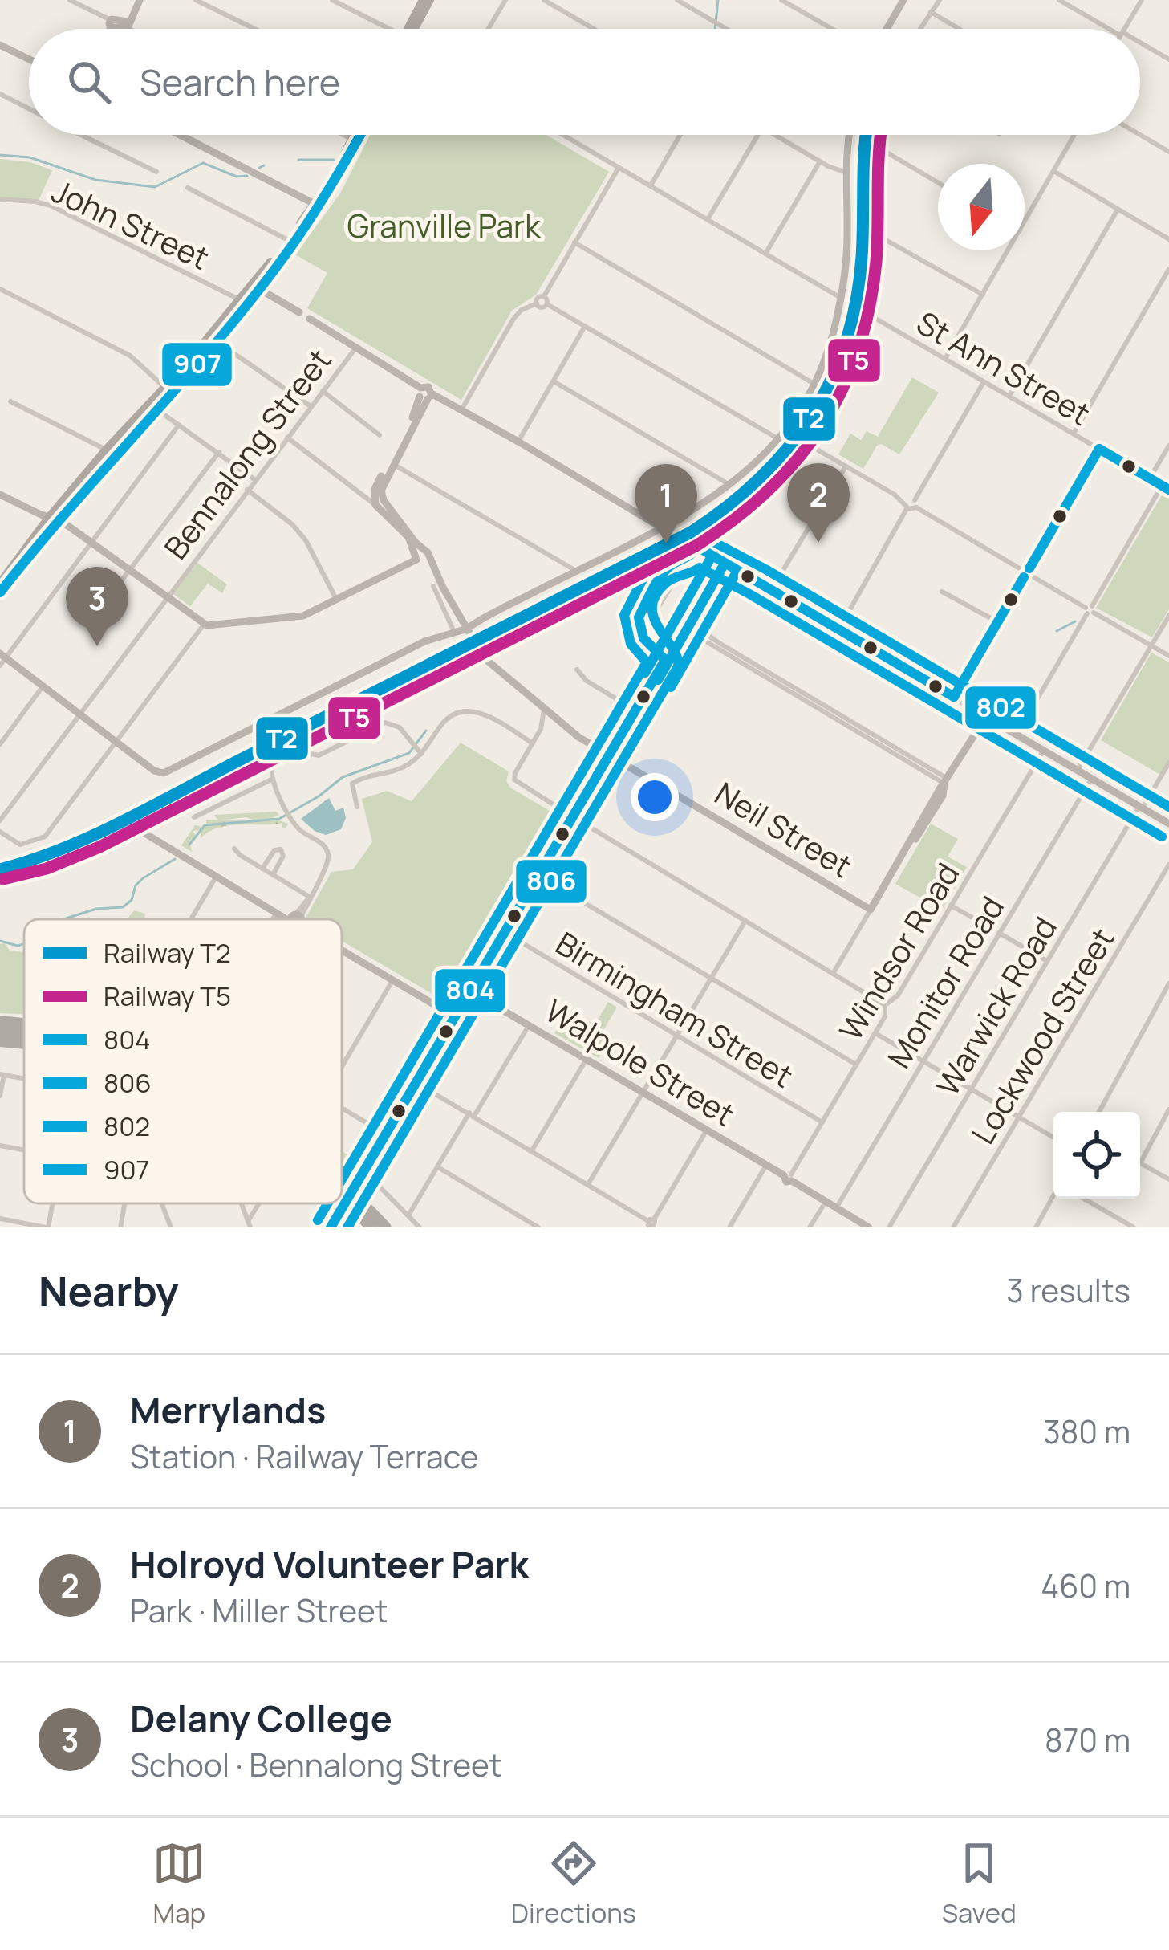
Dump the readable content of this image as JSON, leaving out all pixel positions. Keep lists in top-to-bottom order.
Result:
{
  "streets": {
    "main road": ["Neil Street", "Walpole Street"],
    "street": [
      "John Street",
      "St Ann Street",
      "Bennalong Street",
      "Windsor Road",
      "Monitor Road",
      "Warwick Road",
      "Birmingham Street",
      "Lockwood Street"
    ]
  },
  "crossings": [
    ["Windsor Road", "Birmingham Street"],
    ["Windsor Road", "Walpole Street"],
    ["Monitor Road", "Walpole Street"]
  ],
  "parks": ["Granville Park"],
  "lines": [
    "rail line T2",
    "rail line T5",
    "transit line 907",
    "transit line 804",
    "transit line 802",
    "transit line 806"
  ],
  "legend": [
    "Railway T2",
    "Railway T5",
    "804",
    "806",
    "802",
    "907"
  ],
  "north": "bottom",
  "page": {
    "search": "Search here",
    "pins": ["2", "1", "3"],
    "heading": ["Nearby", "3 results"],
    "list": [
      {
        "mark": "1",
        "name": "Merrylands",
        "note": "Station · Railway Terrace",
        "value": "380 m"
      },
      {
        "mark": "2",
        "name": "Holroyd Volunteer Park",
        "note": "Park · Miller Street",
        "value": "460 m"
      },
      {
        "mark": "3",
        "name": "Delany College",
        "note": "School · Bennalong Street",
        "value": "870 m"
      }
    ],
    "nav": ["Map", "Directions", "Saved"]
  }
}
